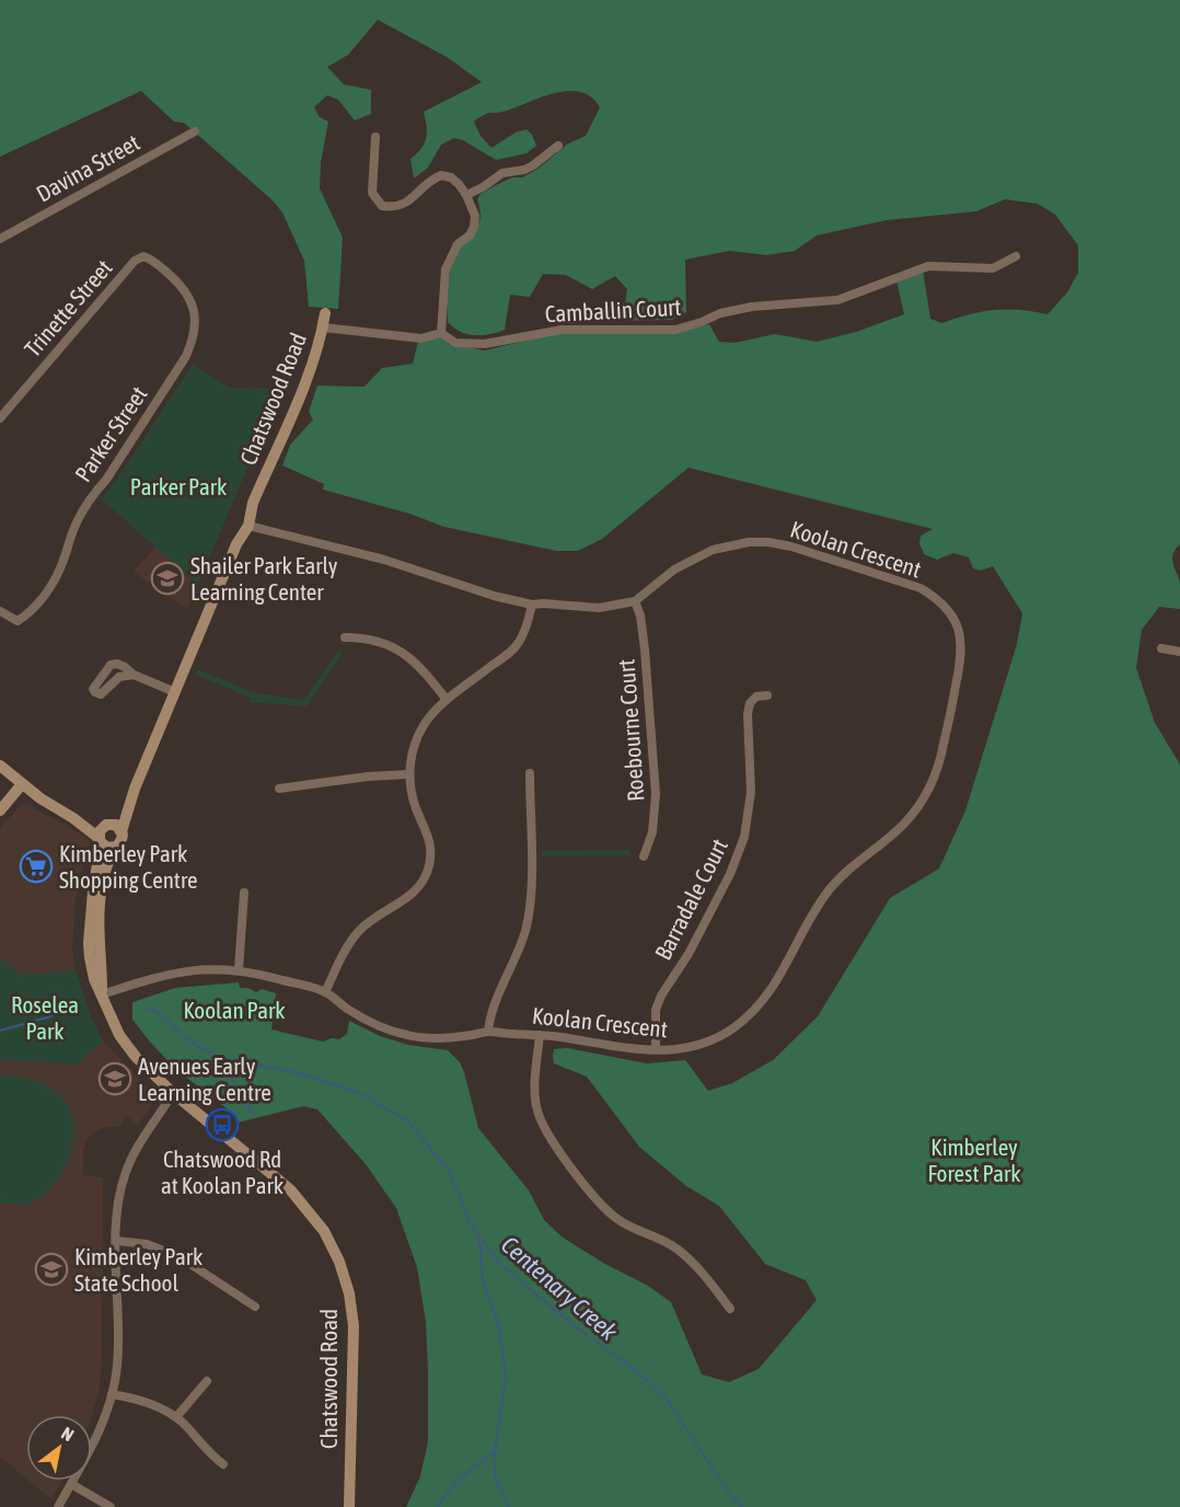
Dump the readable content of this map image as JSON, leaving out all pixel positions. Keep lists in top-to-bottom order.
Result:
{
  "streets": {
    "street": [
      "Davina Street",
      "Trinette Street",
      "Camballin Court",
      "Chatswood Road",
      "Parker Street",
      "Koolan Crescent",
      "Roebourne Court",
      "Barradale Court"
    ]
  },
  "crossings": [
    ["Trinette Street", "Parker Street"],
    ["Camballin Court", "Chatswood Road"],
    ["Chatswood Road", "Koolan Crescent"],
    ["Koolan Crescent", "Roebourne Court"],
    ["Koolan Crescent", "Barradale Court"]
  ],
  "water": ["Centenary Creek"],
  "parks": [
    "Parker Park",
    "Roselea Park",
    "Koolan Park",
    "Kimberley Forest Park"
  ],
  "places": {
    "school or university": ["Shailer Park Early Learning Center", "Avenues Early Learning Centre", "Kimberley Park State School"],
    "supermarket": ["Kimberley Park Shopping Centre"],
    "bus stop": ["Chatswood Rd at Koolan Park"]
  },
  "north": "top right"
}
